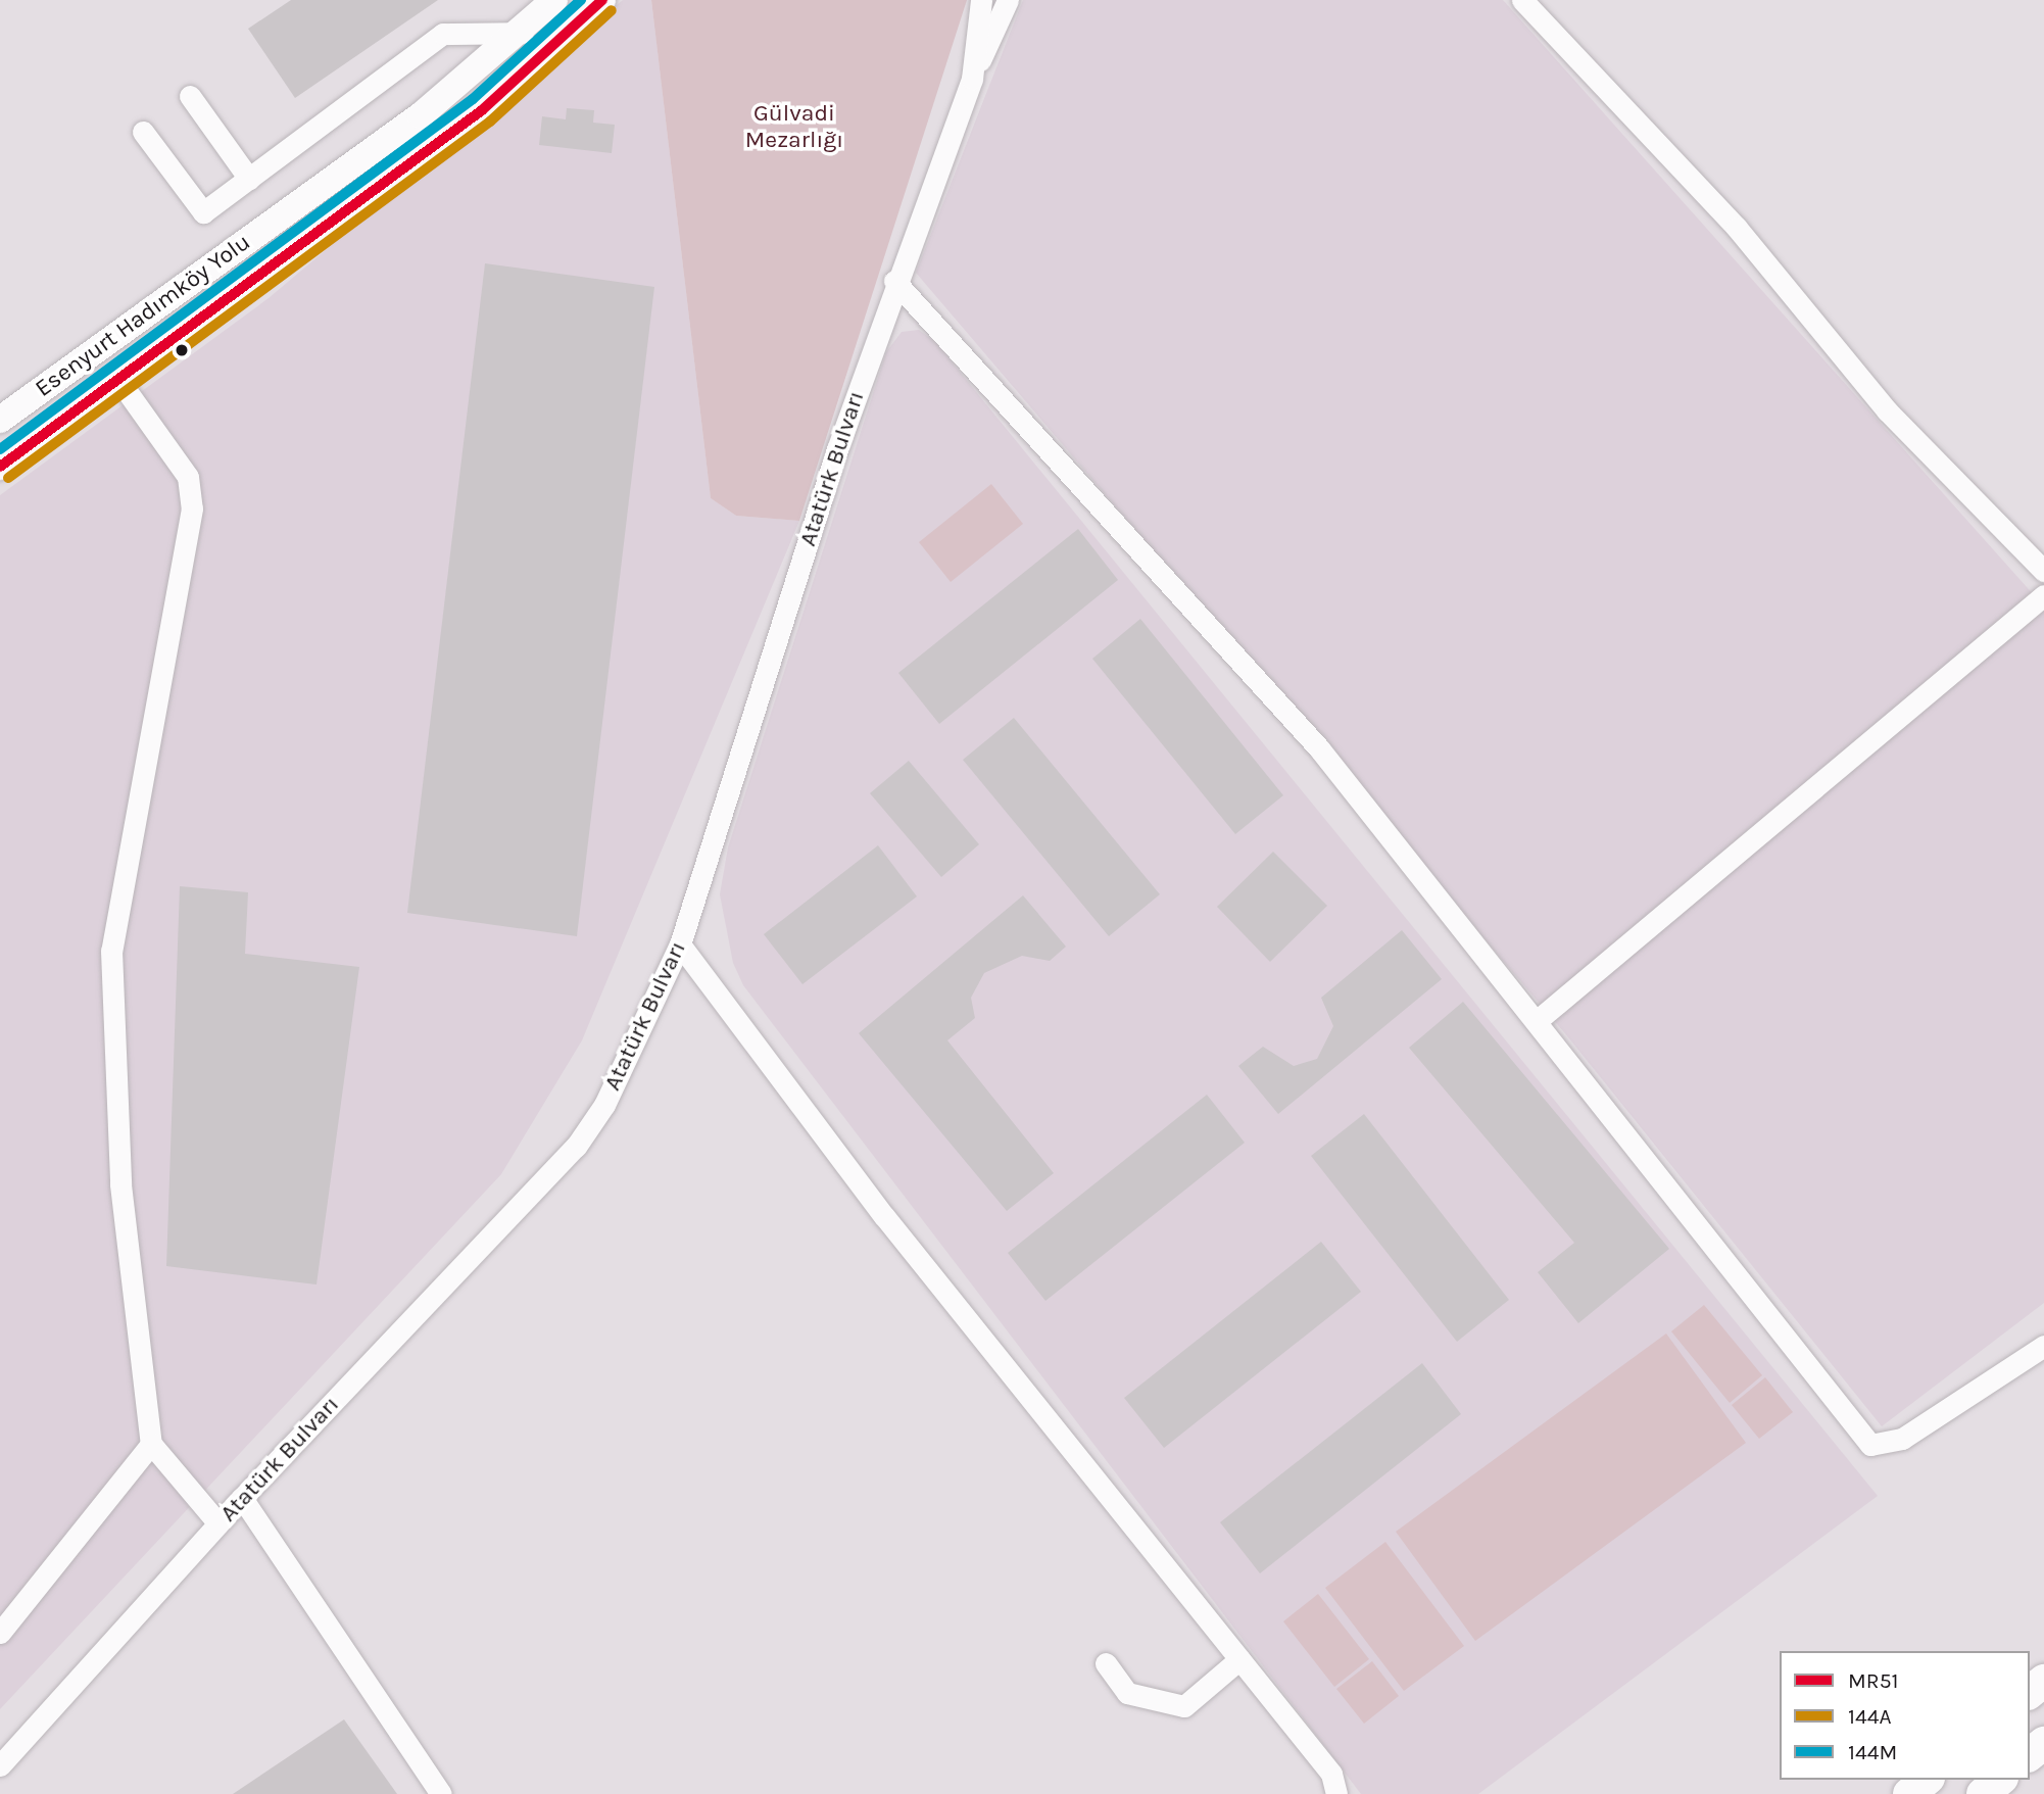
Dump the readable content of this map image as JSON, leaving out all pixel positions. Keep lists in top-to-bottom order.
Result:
{
  "streets": {
    "main road": ["Esenyurt Hadımköy Yolu"],
    "street": ["Atatürk Bulvarı"]
  },
  "parks": ["Gülvadi Mezarlığı"],
  "lines": ["transit line MR51", "transit line 144M", "transit line 144A"],
  "legend": ["MR51", "144A", "144M"]
}
